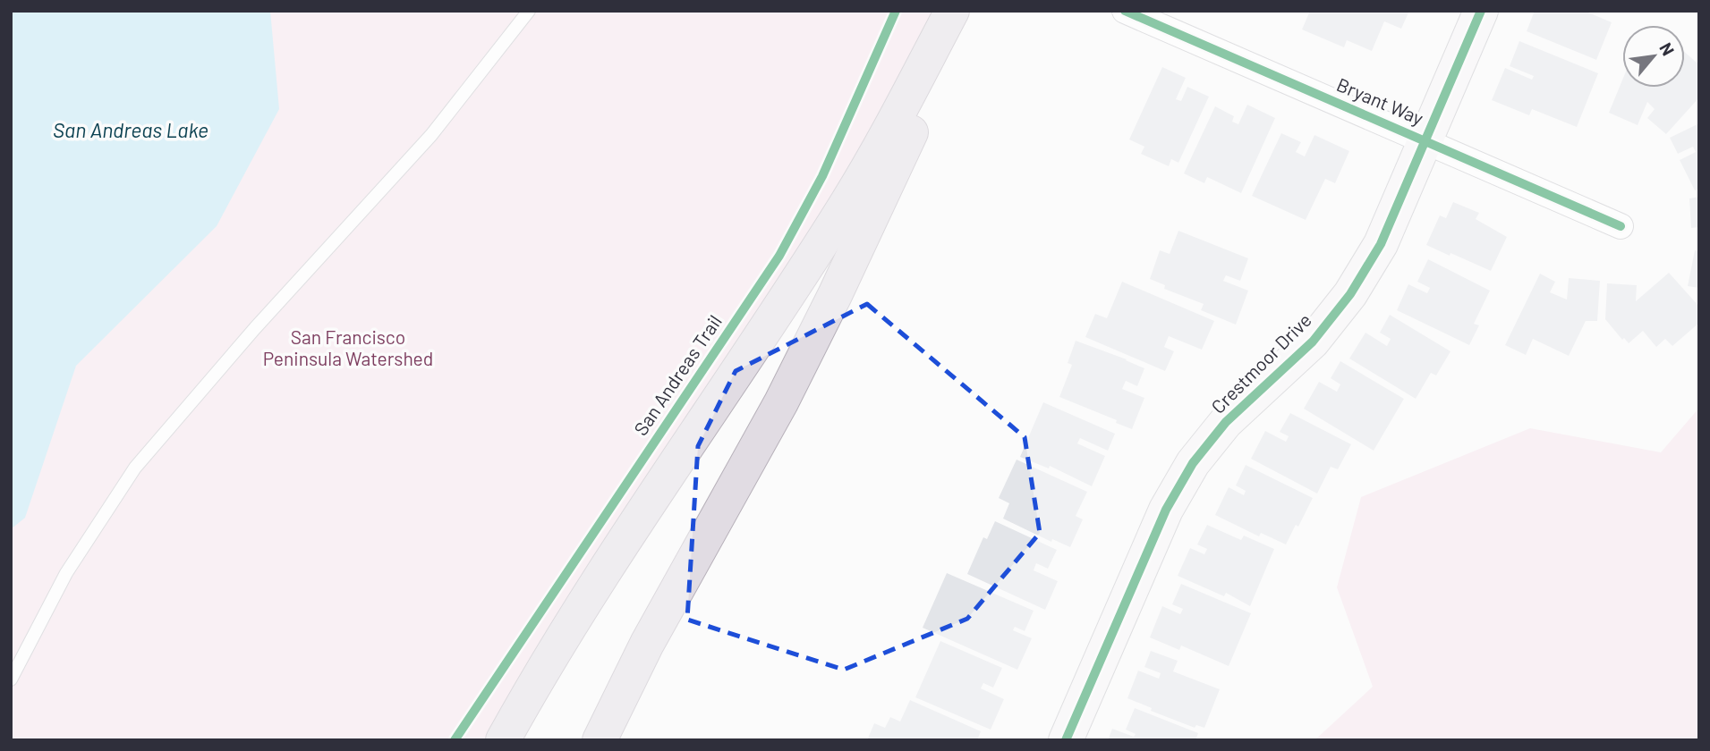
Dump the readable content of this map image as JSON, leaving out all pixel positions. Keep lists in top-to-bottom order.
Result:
{
  "streets": {
    "street": ["Bryant Way", "Crestmoor Drive"],
    "cycle path": ["San Andreas Trail"]
  },
  "crossings": [
    ["Bryant Way", "Crestmoor Drive"]
  ],
  "water": ["San Andreas Lake"],
  "parks": ["San Francisco Peninsula Watershed"],
  "north": "top right"
}
